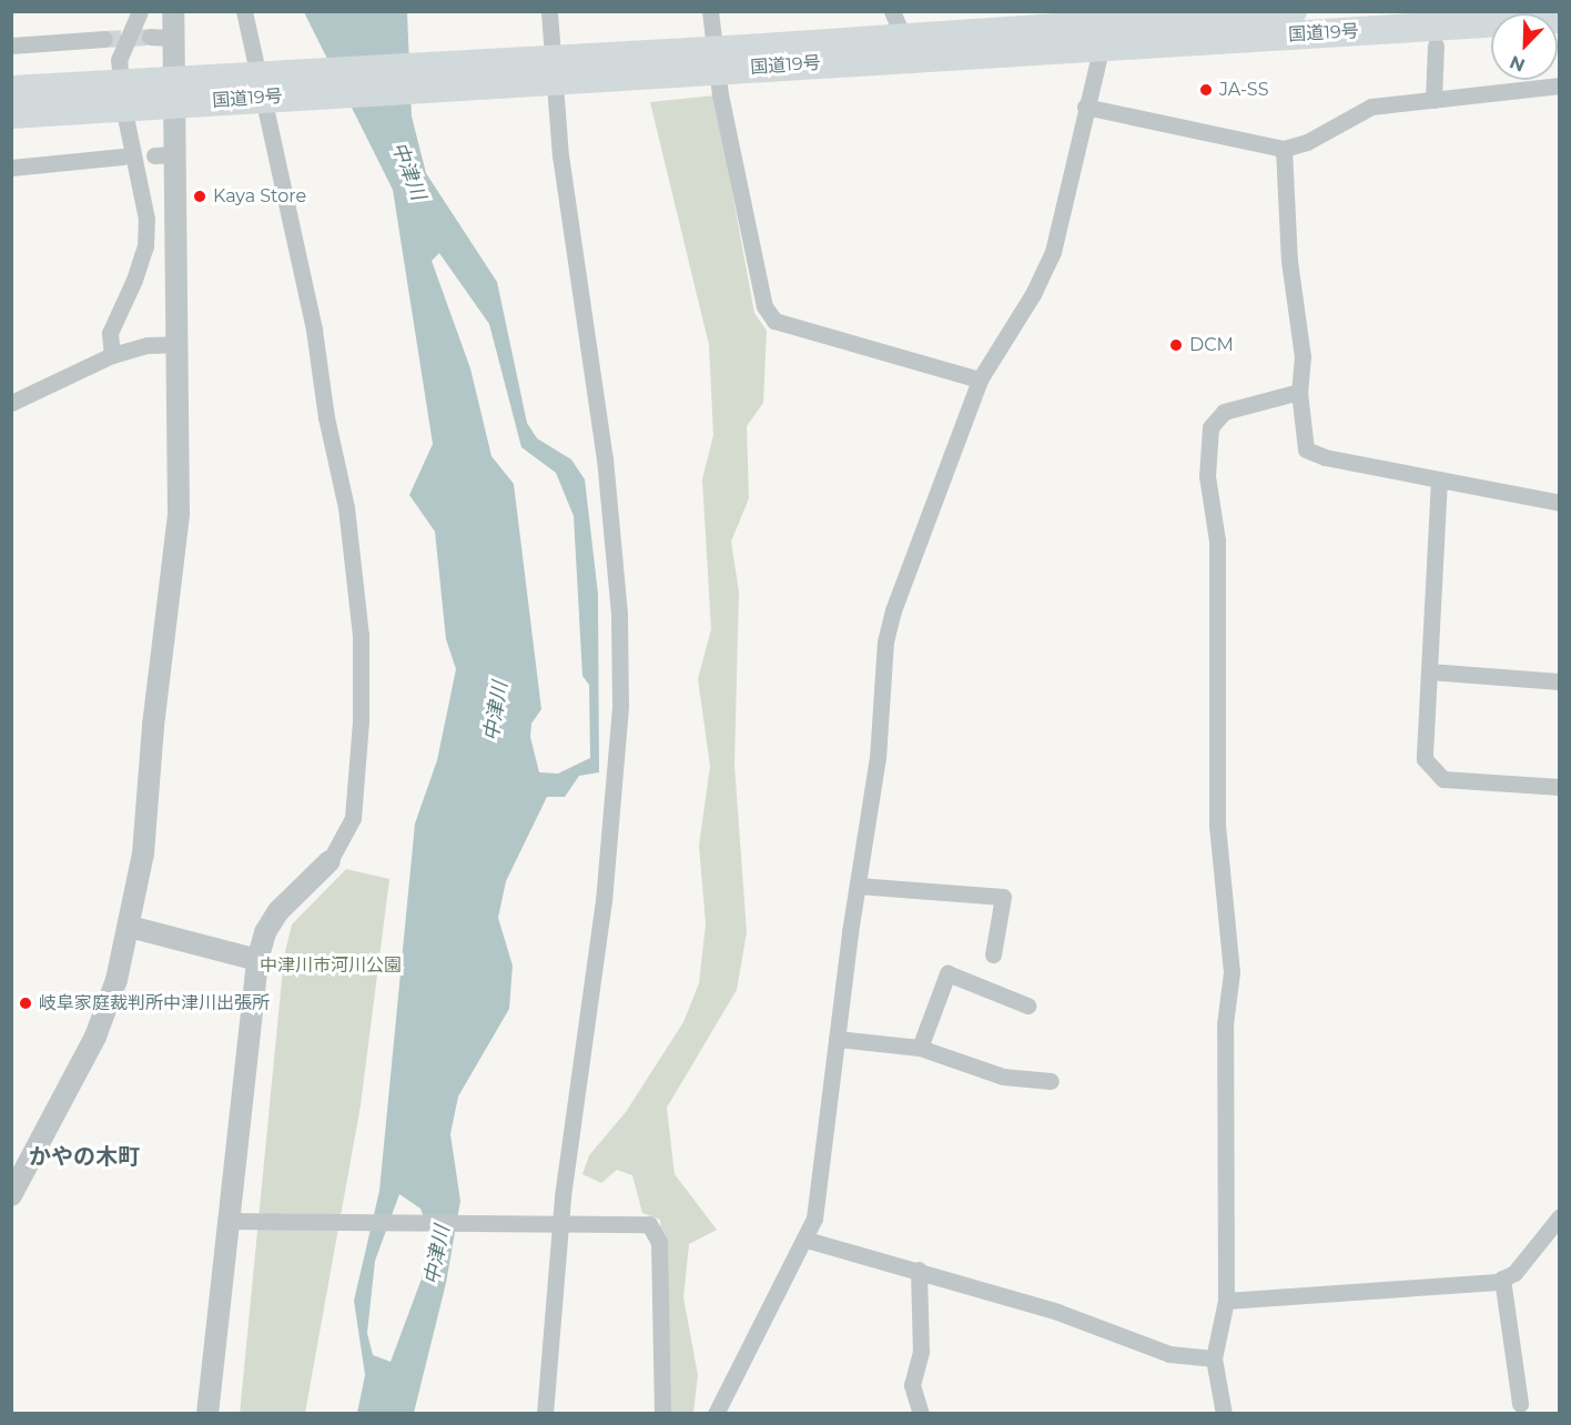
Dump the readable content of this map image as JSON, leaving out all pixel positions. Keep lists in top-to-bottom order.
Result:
{
  "streets": {
    "highway": ["国道19号"]
  },
  "districts": ["かやの木町"],
  "water": ["中津川"],
  "parks": ["中津川市河川公園"],
  "places": [
    "JA-SS",
    "Kaya Store",
    "DCM",
    "岐阜家庭裁判所中津川出張所"
  ],
  "north": "bottom left"
}
